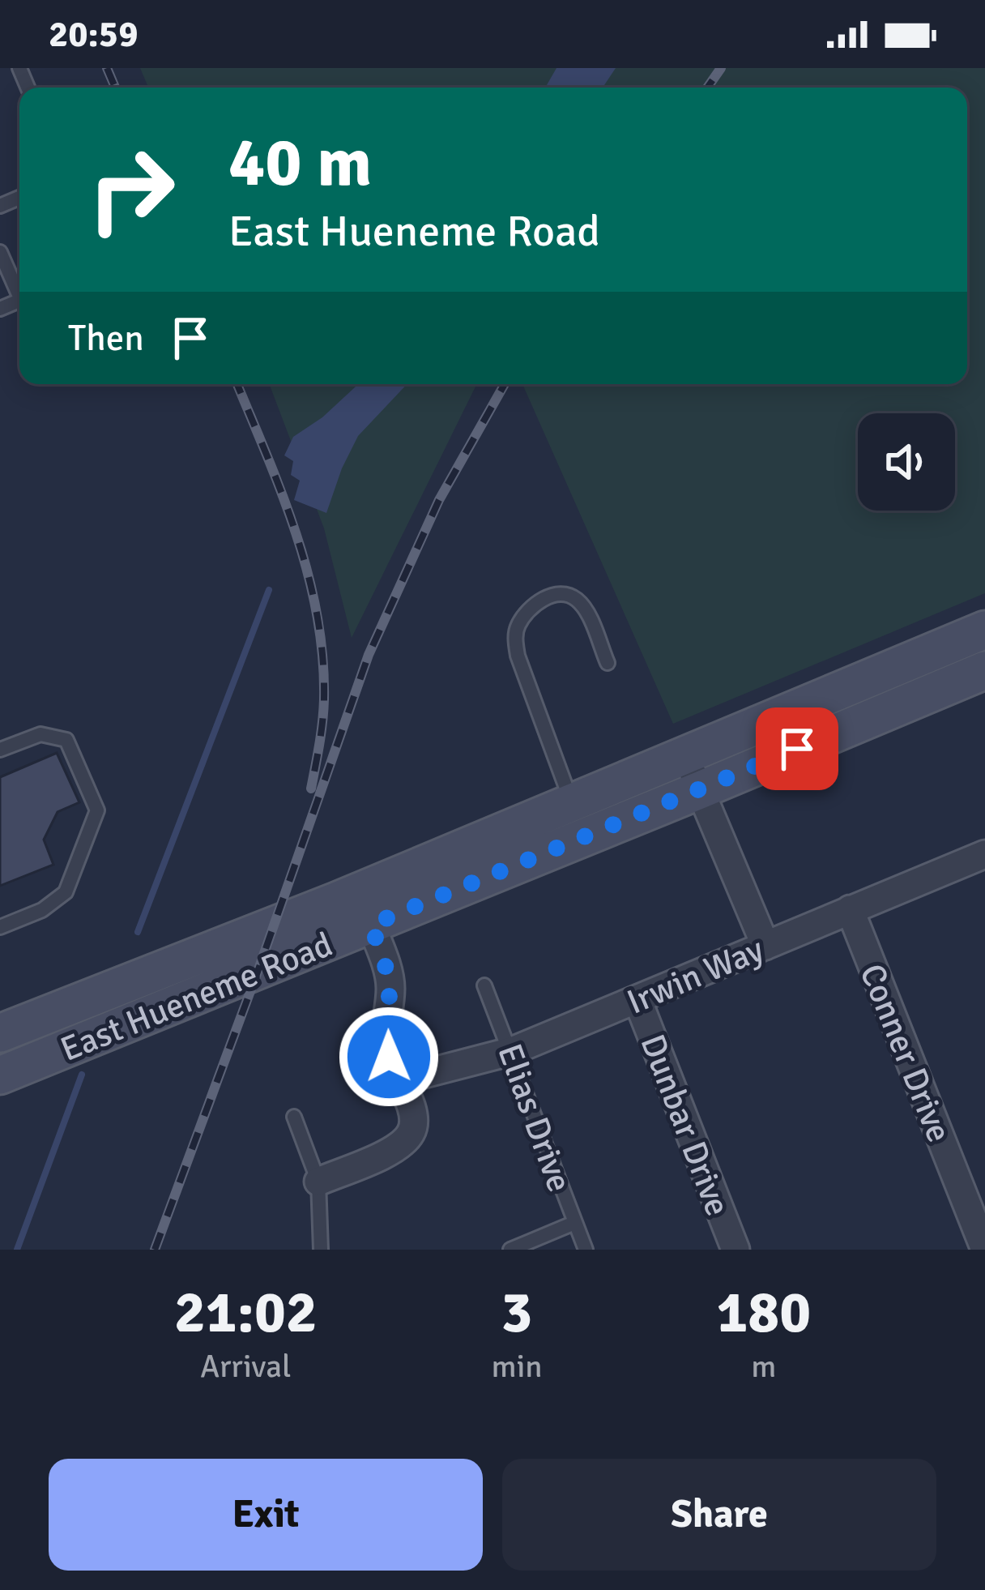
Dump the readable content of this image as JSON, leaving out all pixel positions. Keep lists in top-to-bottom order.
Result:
{
  "streets": {
    "main road": ["East Hueneme Road"],
    "street": ["Irwin Way", "Conner Drive", "Dunbar Drive"],
    "lane": ["Elias Drive"]
  },
  "crossings": [
    ["Irwin Way", "Conner Drive"],
    ["Irwin Way", "Elias Drive"],
    ["Irwin Way", "Dunbar Drive"]
  ],
  "page": {
    "status": "20:59",
    "turn": ["40 m", "East Hueneme Road"],
    "then": "Then",
    "eta": [
      "21:02",
      "Arrival",
      "3",
      "min",
      "180",
      "m"
    ],
    "buttons": ["Exit", "Share"]
  }
}
